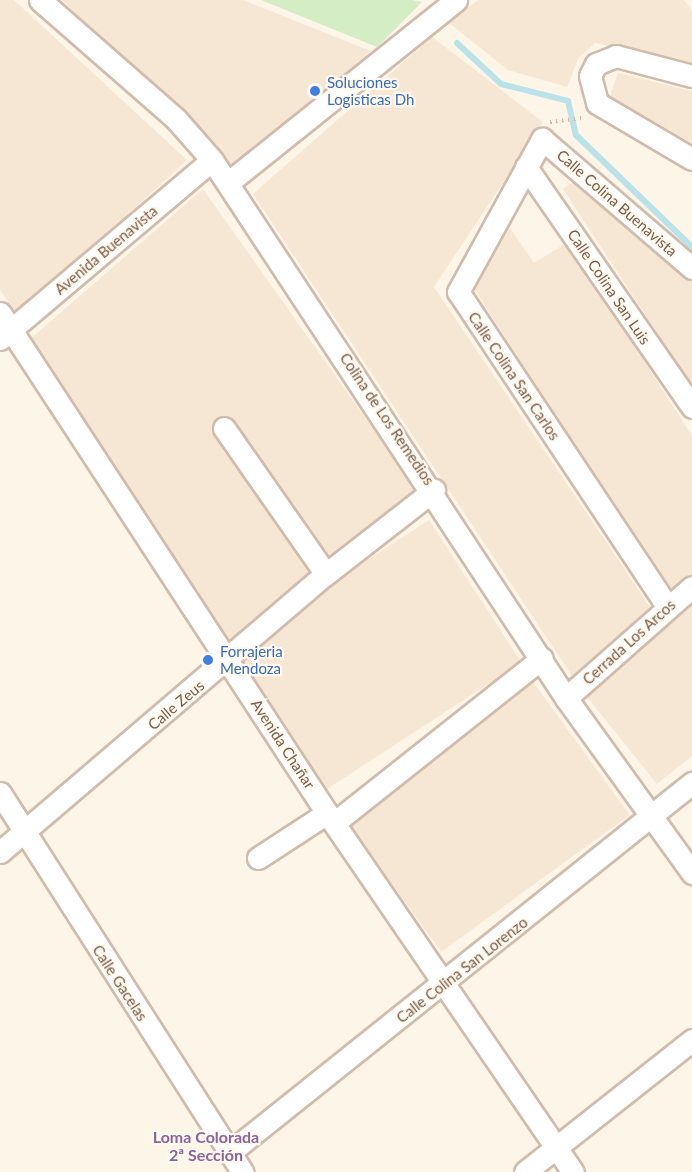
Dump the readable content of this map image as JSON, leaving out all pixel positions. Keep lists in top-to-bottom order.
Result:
{
  "streets": {
    "street": [
      "Calle Colina Buenavista",
      "Avenida Buenavista",
      "Calle Colina San Luis",
      "Calle Colina San Carlos",
      "Colina de Los Remedios",
      "Cerrada Los Arcos",
      "Calle Zeus",
      "Avenida Chañar",
      "Calle Colina San Lorenzo",
      "Calle Gacelas"
    ]
  },
  "crossings": [
    ["Calle Colina Buenavista", "Calle Colina San Carlos"],
    ["Avenida Buenavista", "Colina de Los Remedios"],
    ["Avenida Buenavista", "Avenida Chañar"],
    ["Calle Colina San Luis", "Calle Colina San Carlos"],
    ["Calle Colina San Carlos", "Cerrada Los Arcos"],
    ["Colina de Los Remedios", "Cerrada Los Arcos"],
    ["Colina de Los Remedios", "Calle Zeus"],
    ["Colina de Los Remedios", "Calle Colina San Lorenzo"],
    ["Calle Zeus", "Avenida Chañar"],
    ["Calle Zeus", "Calle Gacelas"],
    ["Avenida Chañar", "Calle Colina San Lorenzo"],
    ["Calle Colina San Lorenzo", "Calle Gacelas"]
  ],
  "districts": ["Loma Colorada 2ª Sección"],
  "places": ["Soluciones Logisticas Dh", "Forrajeria Mendoza"]
}
